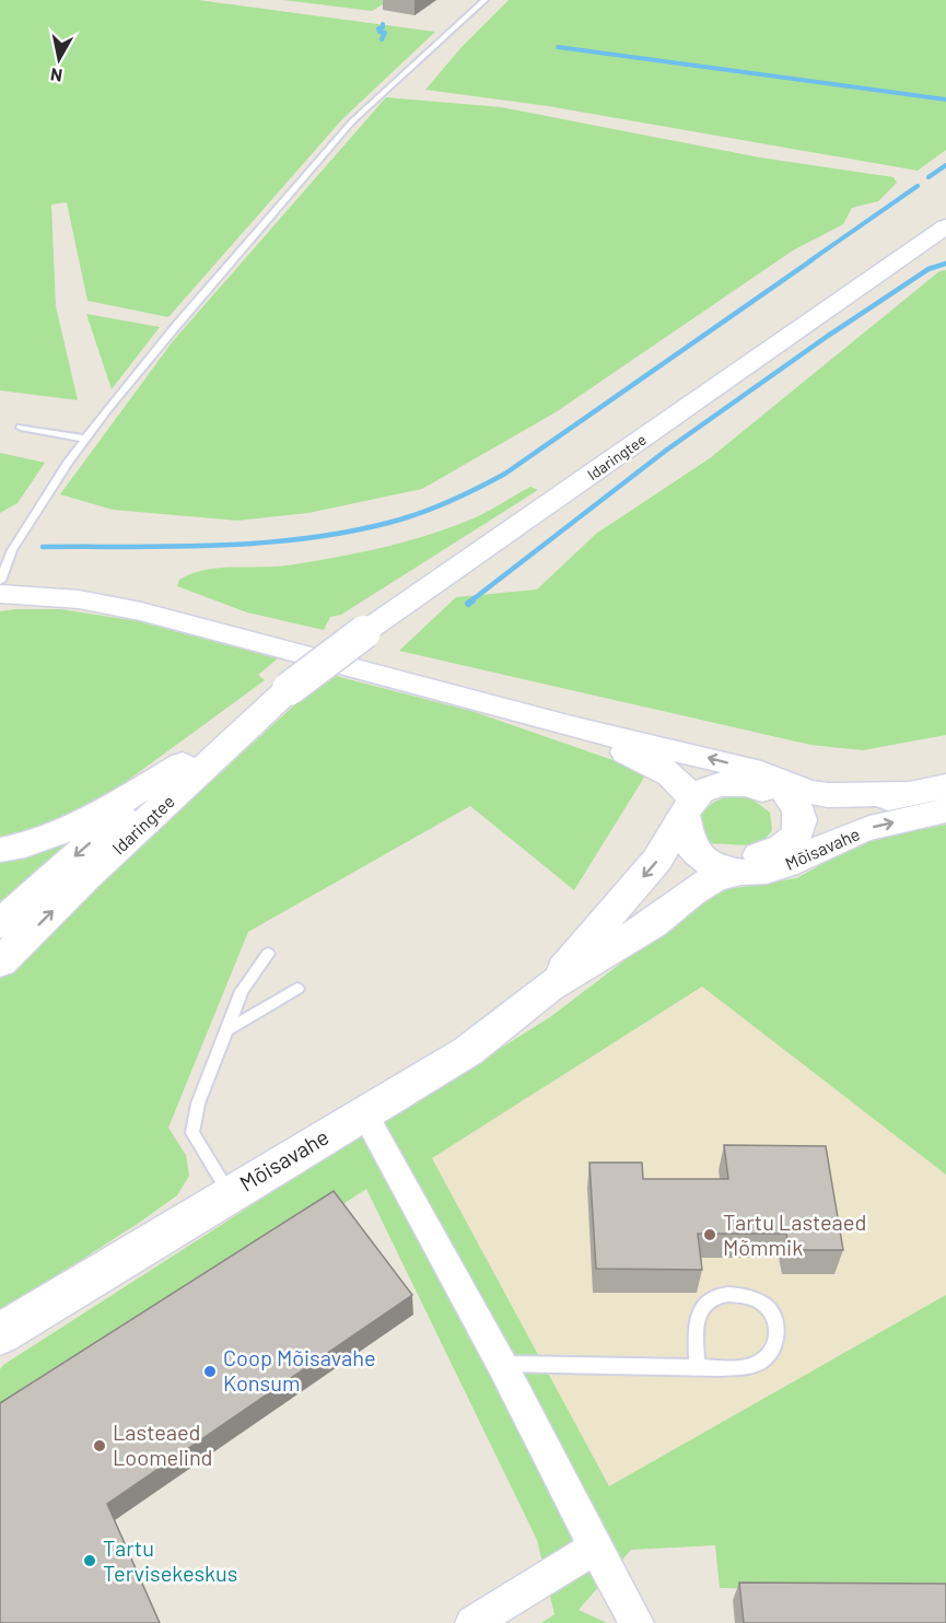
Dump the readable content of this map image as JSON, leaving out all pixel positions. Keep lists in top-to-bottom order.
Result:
{
  "streets": {
    "street": ["Idaringtee", "Mõisavahe"]
  },
  "places": [
    "Tartu Lasteaed Mõmmik",
    "Coop Mõisavahe Konsum",
    "Lasteaed Loomelind",
    "Tartu Tervisekeskus"
  ],
  "north": "bottom"
}
